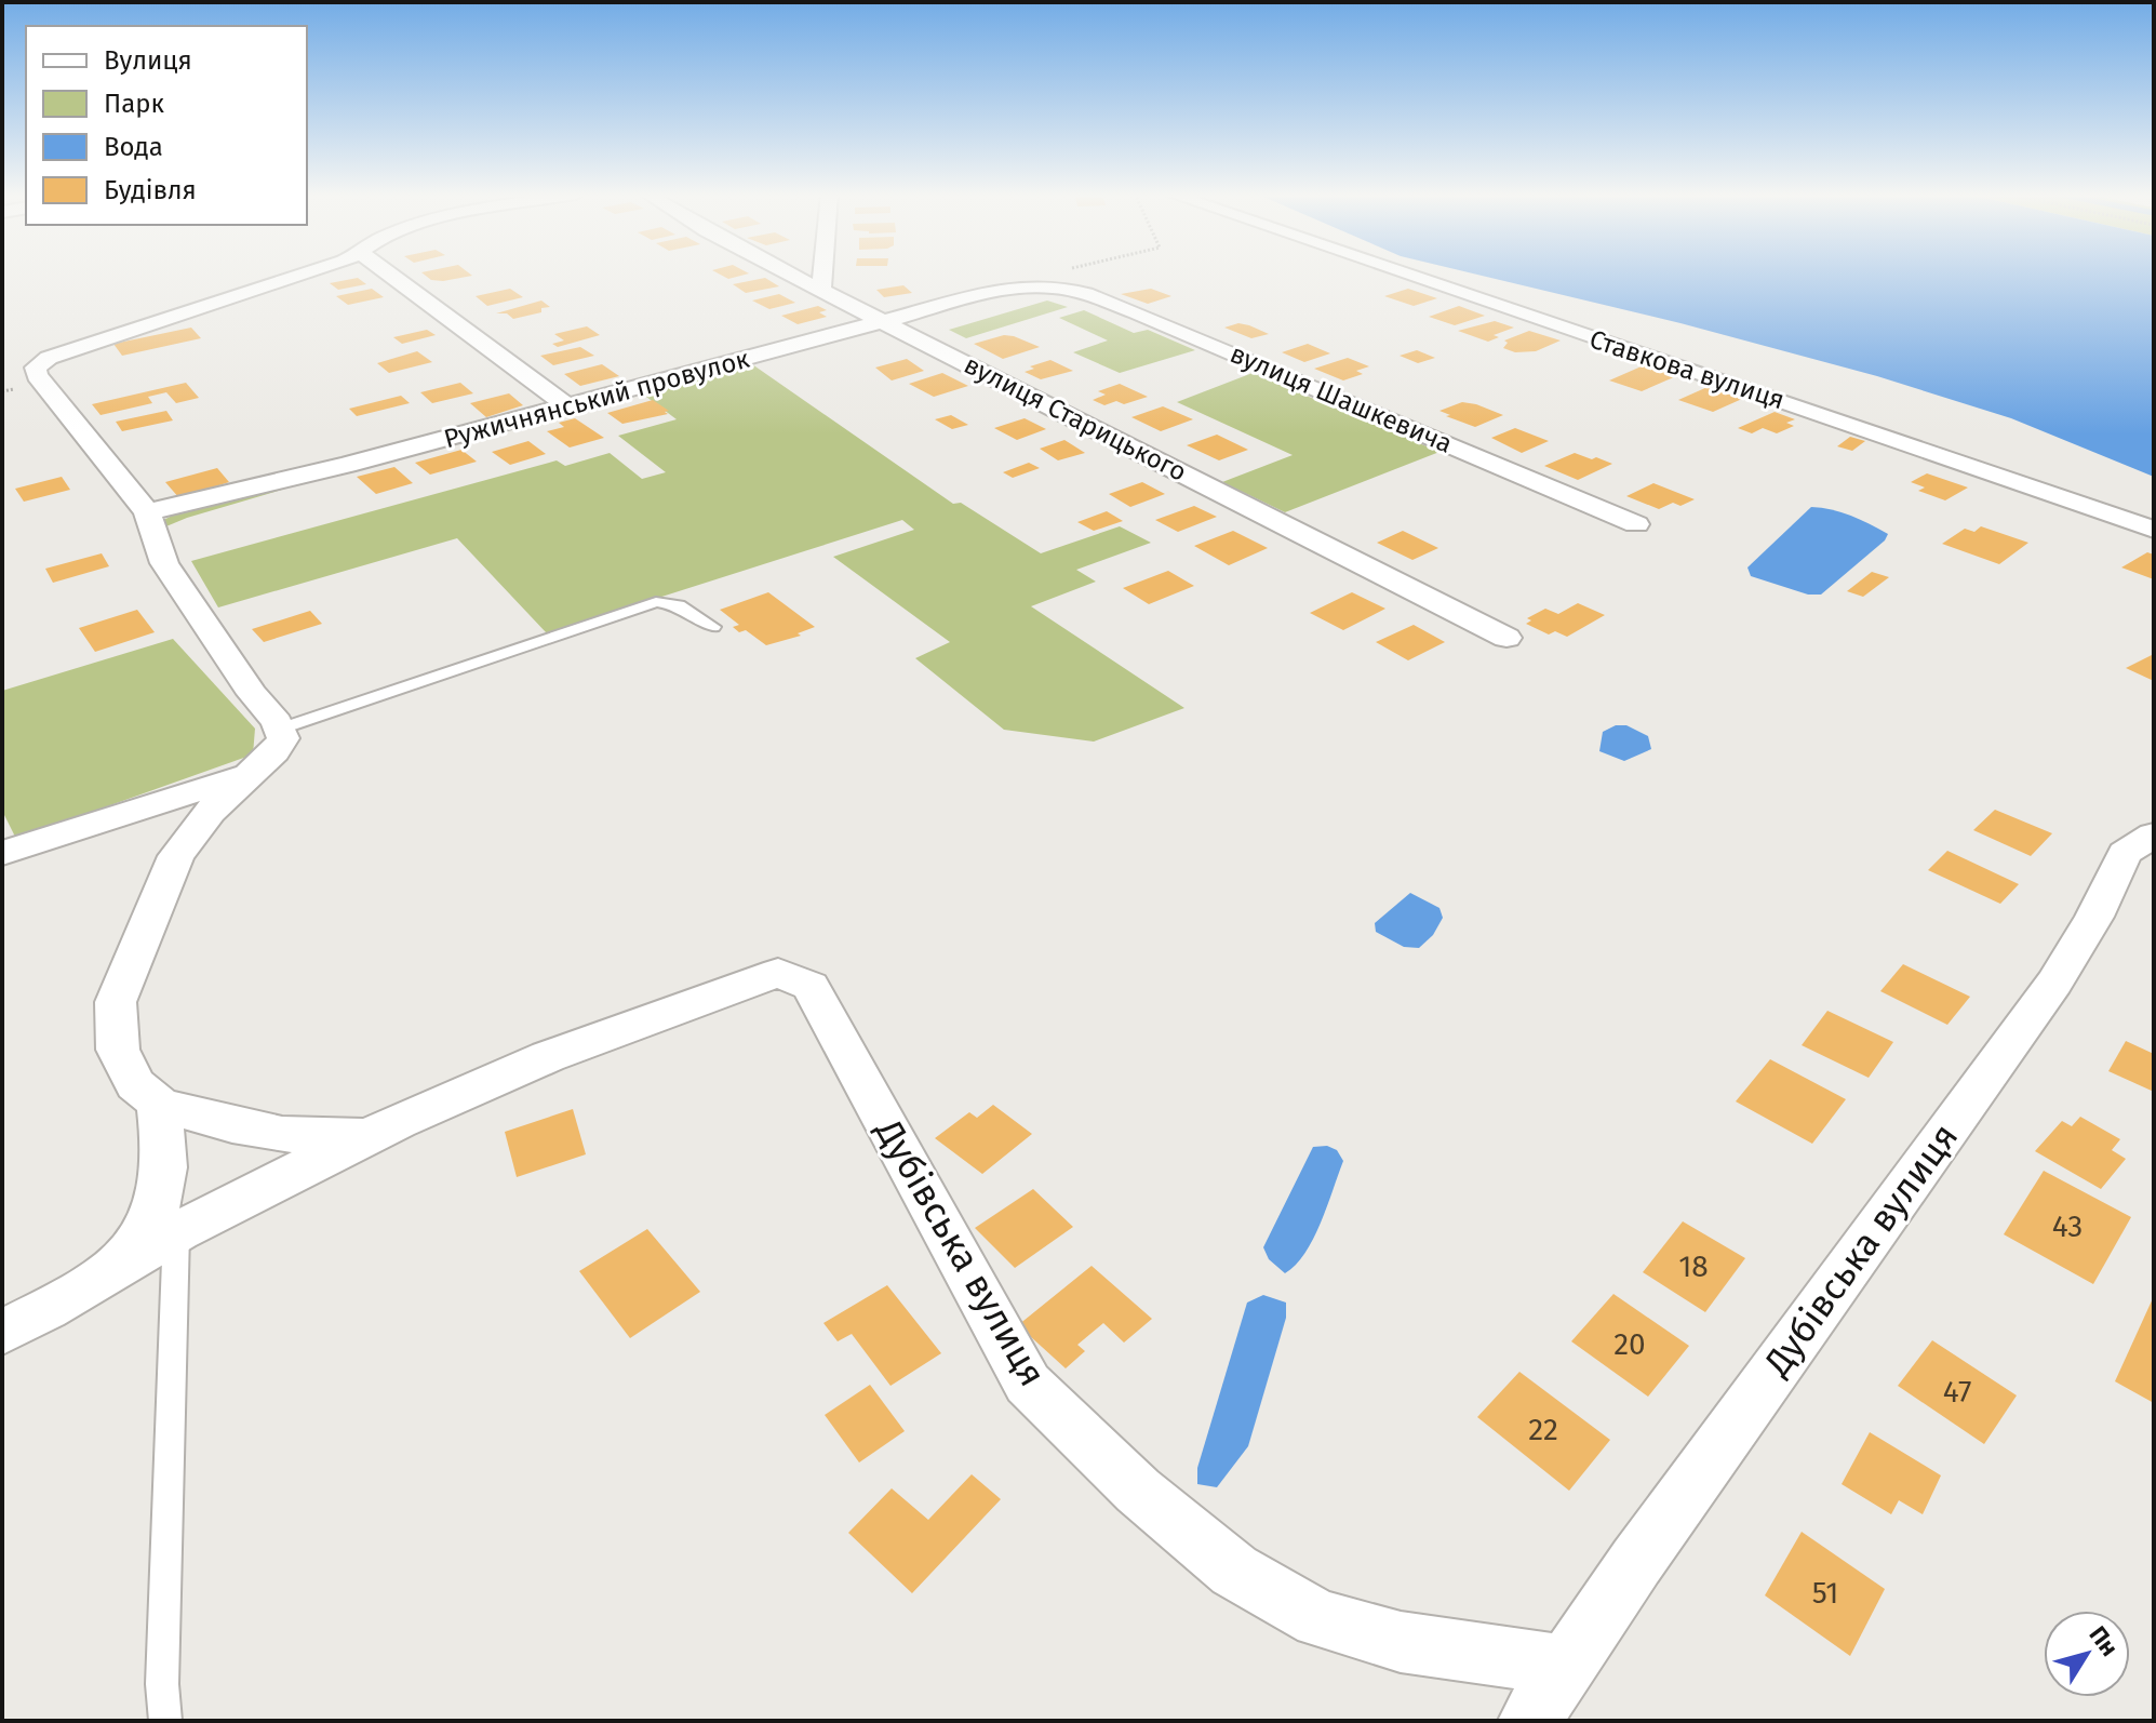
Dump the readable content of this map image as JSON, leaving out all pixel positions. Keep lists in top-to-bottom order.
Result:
{
  "streets": {
    "street": [
      "Ставкова вулиця",
      "Ружичнянський провулок",
      "вулиця Шашкевича",
      "вулиця Старицького",
      "Дубівська вулиця"
    ]
  },
  "crossings": [
    ["Ружичнянський провулок", "вулиця Шашкевича"],
    ["Ружичнянський провулок", "вулиця Старицького"]
  ],
  "house_numbers": [
    "43",
    "18",
    "20",
    "47",
    "22",
    "51"
  ],
  "legend": [
    "Вулиця",
    "Парк",
    "Вода",
    "Будівля"
  ],
  "north": "top right"
}
